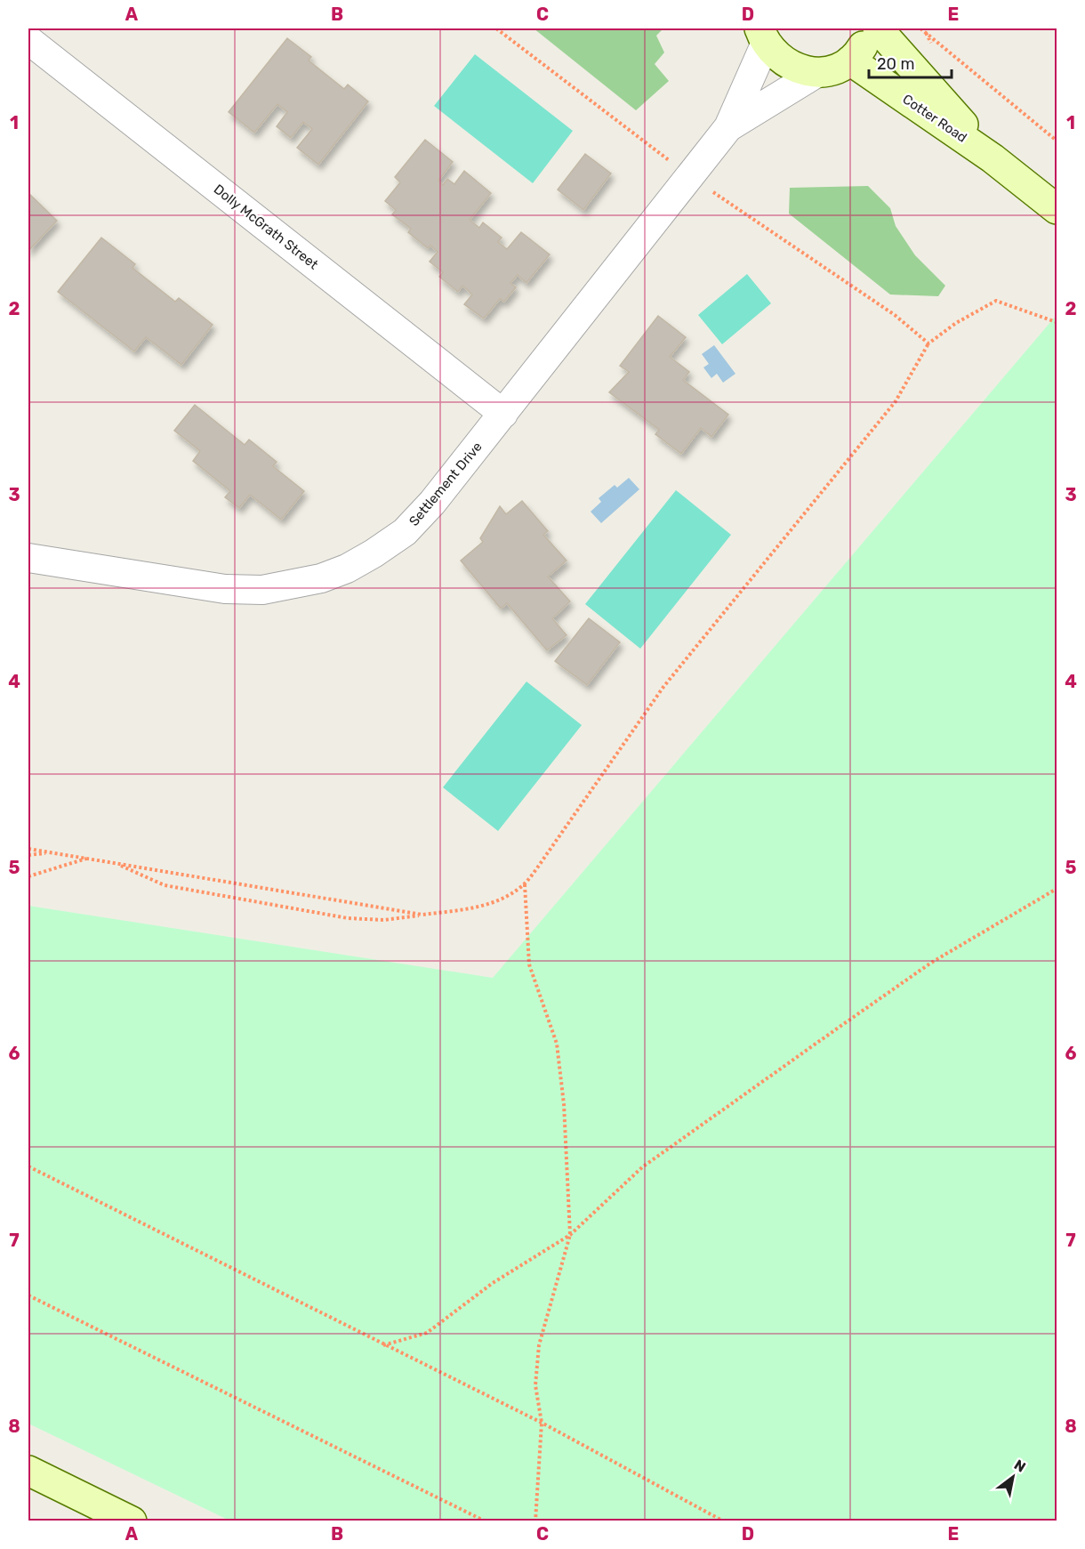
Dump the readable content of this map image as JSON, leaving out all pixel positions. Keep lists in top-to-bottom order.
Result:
{
  "streets": {
    "main road": ["Cotter Road"],
    "street": ["Dolly McGrath Street", "Settlement Drive"]
  },
  "crossings": [
    ["Dolly McGrath Street", "Settlement Drive"]
  ],
  "scale_bar": "20 m",
  "north": "top right",
  "grid": {
    "columns": [
      "A",
      "B",
      "C",
      "D",
      "E"
    ],
    "rows": [
      "1",
      "2",
      "3",
      "4",
      "5",
      "6",
      "7",
      "8"
    ]
  }
}
